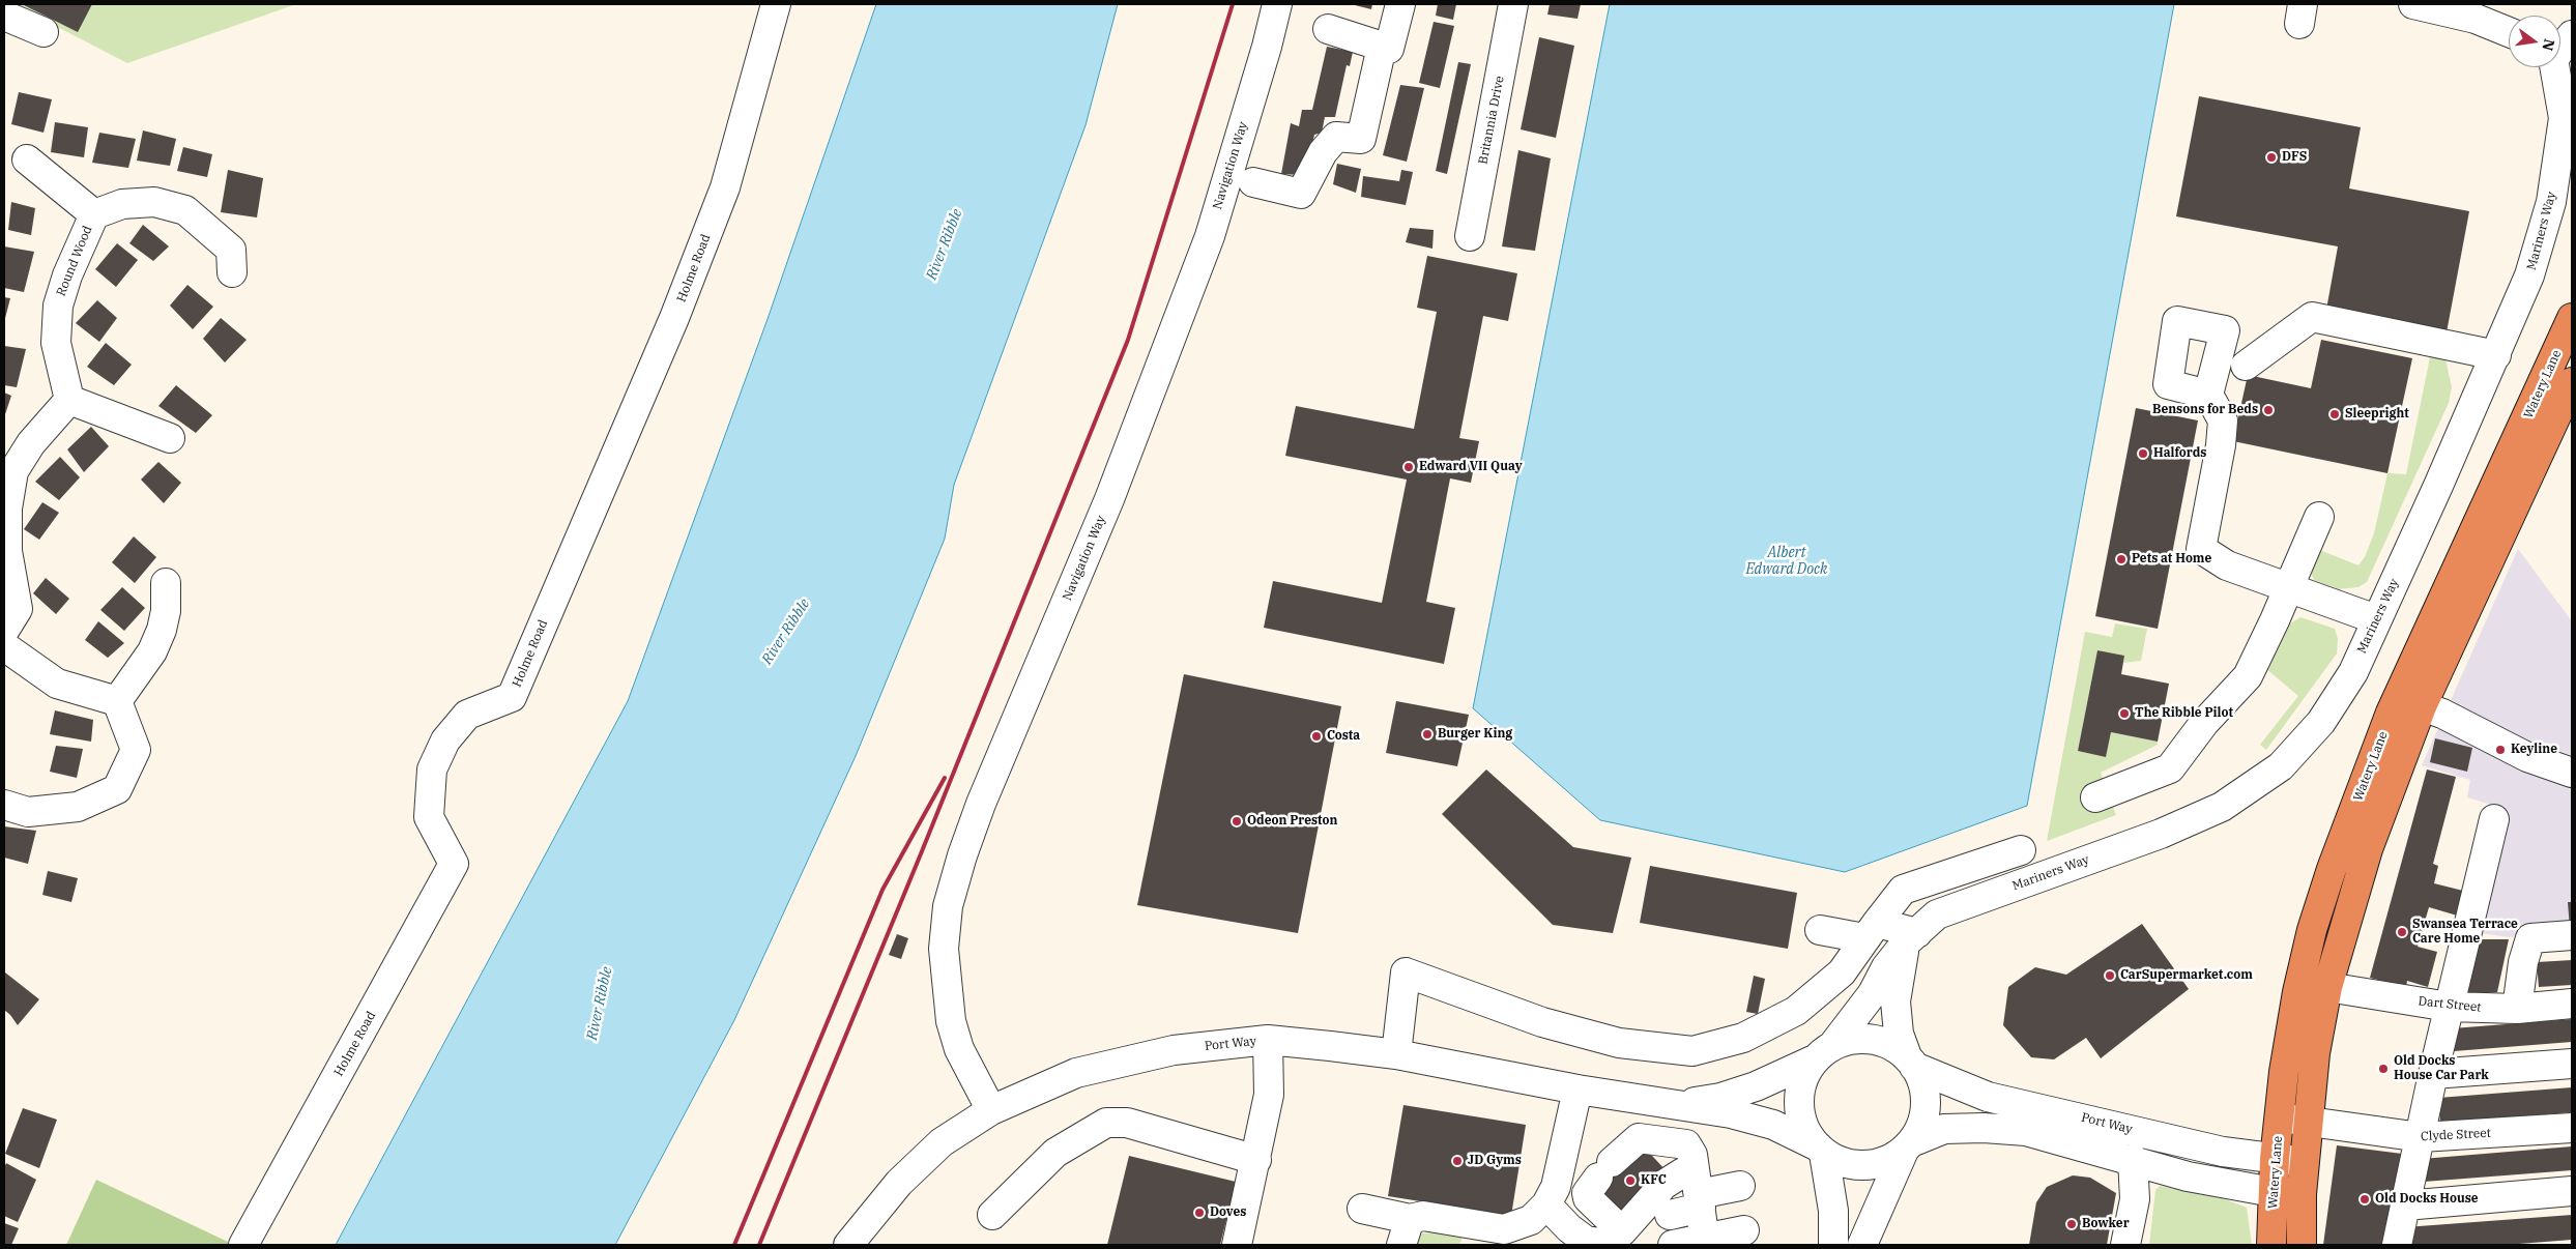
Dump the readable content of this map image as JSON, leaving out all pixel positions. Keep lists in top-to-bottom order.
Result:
{
  "streets": {
    "highway": ["Watery Lane"],
    "street": [
      "Britannia Drive",
      "Navigation Way",
      "Mariners Way",
      "Round Wood",
      "Holme Road",
      "Dart Street",
      "Port Way",
      "Clyde Street"
    ]
  },
  "crossings": [
    ["Navigation Way", "Port Way"],
    ["Mariners Way", "Port Way"],
    ["Watery Lane", "Dart Street"],
    ["Watery Lane", "Port Way"],
    ["Watery Lane", "Clyde Street"]
  ],
  "water": ["River Ribble", "Albert Edward Dock"],
  "places": [
    "DFS",
    "Bensons for Beds",
    "Sleepright",
    "Halfords",
    "Edward VII Quay",
    "Pets at Home",
    "The Ribble Pilot",
    "Burger King",
    "Costa",
    "Keyline",
    "Odeon Preston",
    "Swansea Terrace Care Home",
    "CarSupermarket.com",
    "Old Docks House Car Park",
    "JD Gyms",
    "KFC",
    "Old Docks House",
    "Doves",
    "Bowker"
  ],
  "north": "right"
}
